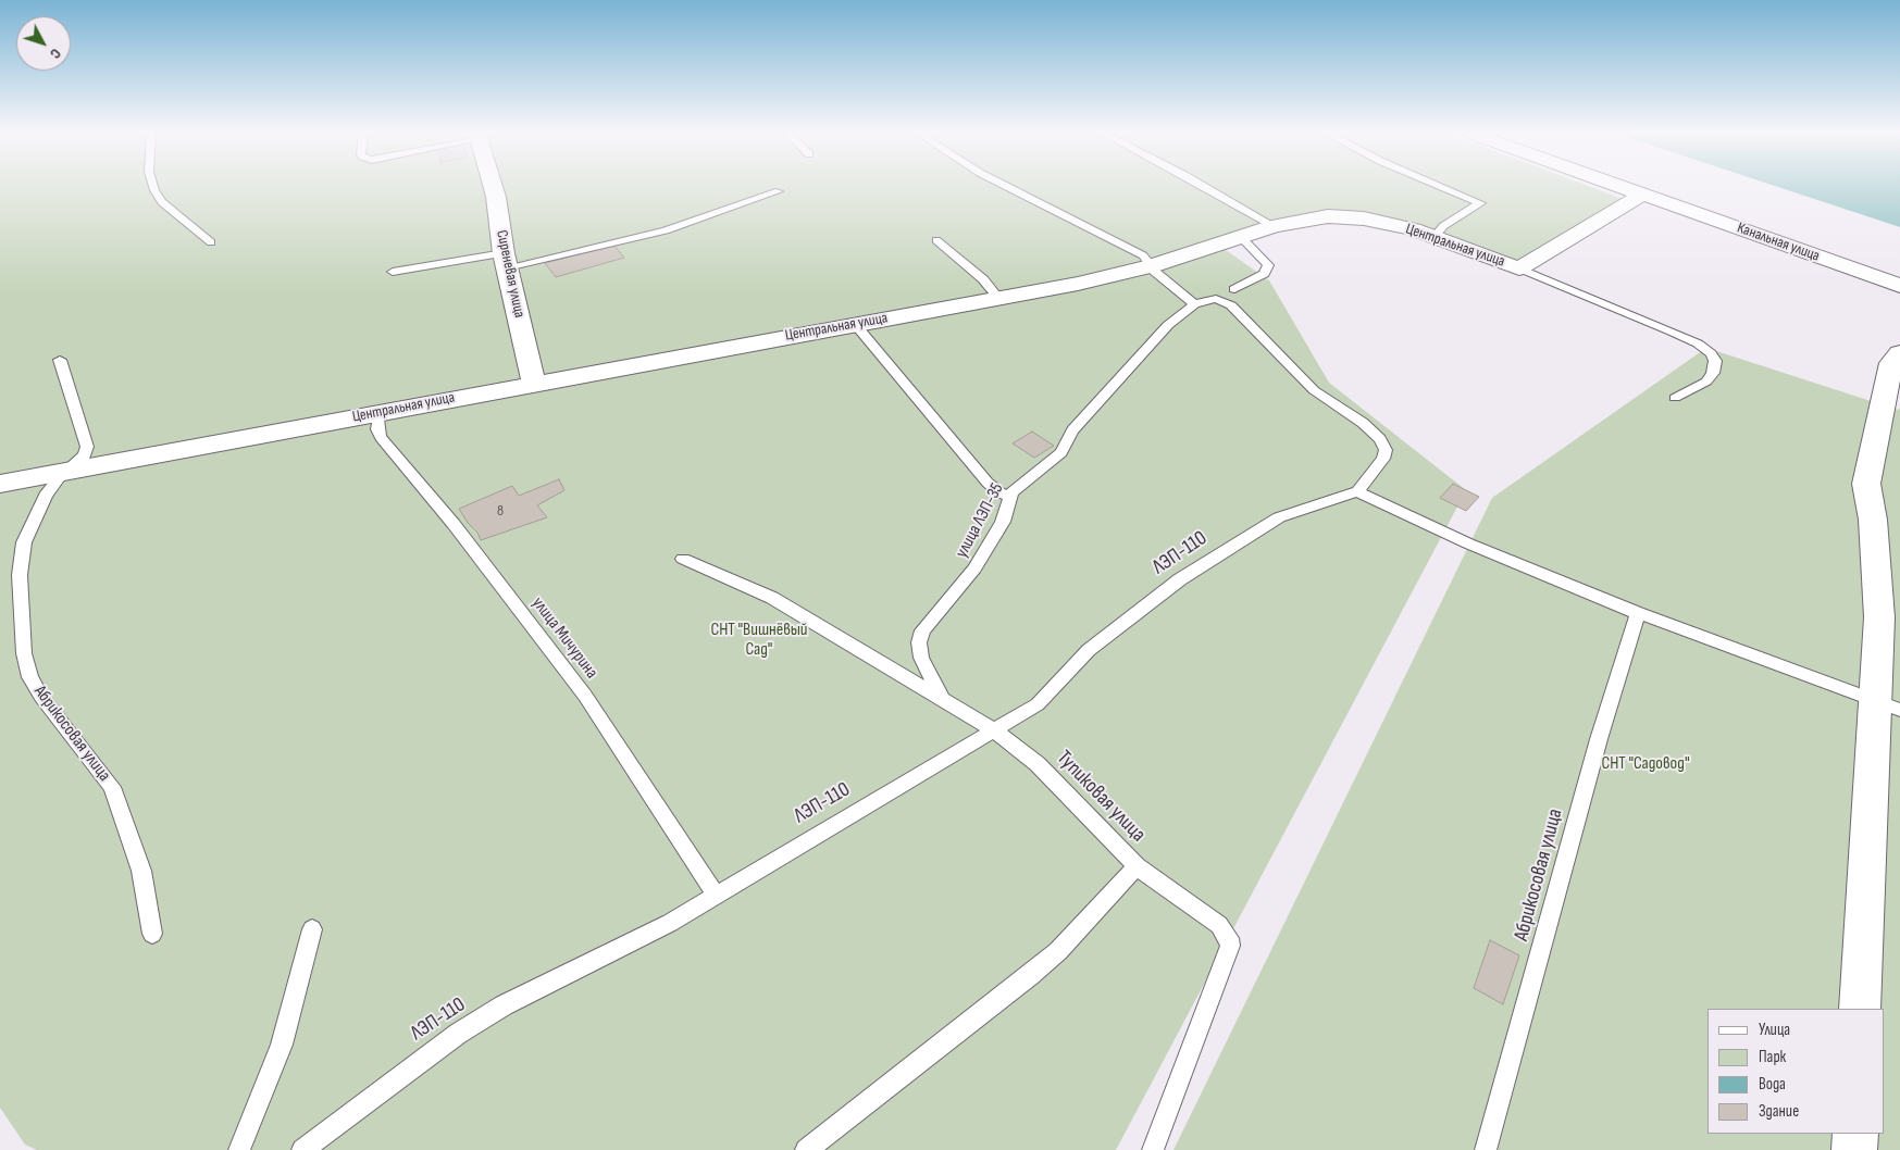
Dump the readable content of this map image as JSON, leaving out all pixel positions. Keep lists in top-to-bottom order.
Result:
{
  "streets": {
    "street": ["Канальная улица", "Центральная улица", "Сиреневая улица"],
    "lane": [
      "улица ЛЭП-35",
      "ЛЭП-110",
      "улица Мичурина",
      "Абрикосовая улица",
      "Тупиковая улица"
    ]
  },
  "crossings": [
    ["Канальная улица", "Центральная улица"],
    ["Центральная улица", "Сиреневая улица"],
    ["Центральная улица", "улица Мичурина"],
    ["Центральная улица", "Абрикосовая улица"],
    ["улица ЛЭП-35", "ЛЭП-110"],
    ["улица ЛЭП-35", "Тупиковая улица"],
    ["ЛЭП-110", "улица Мичурина"],
    ["ЛЭП-110", "Тупиковая улица"]
  ],
  "parks": ["СНТ \"Вишнёвый Сад\"", "СНТ \"Садовод\""],
  "house_numbers": ["8"],
  "legend": [
    "Улица",
    "Парк",
    "Вода",
    "Здание"
  ],
  "north": "bottom right"
}
